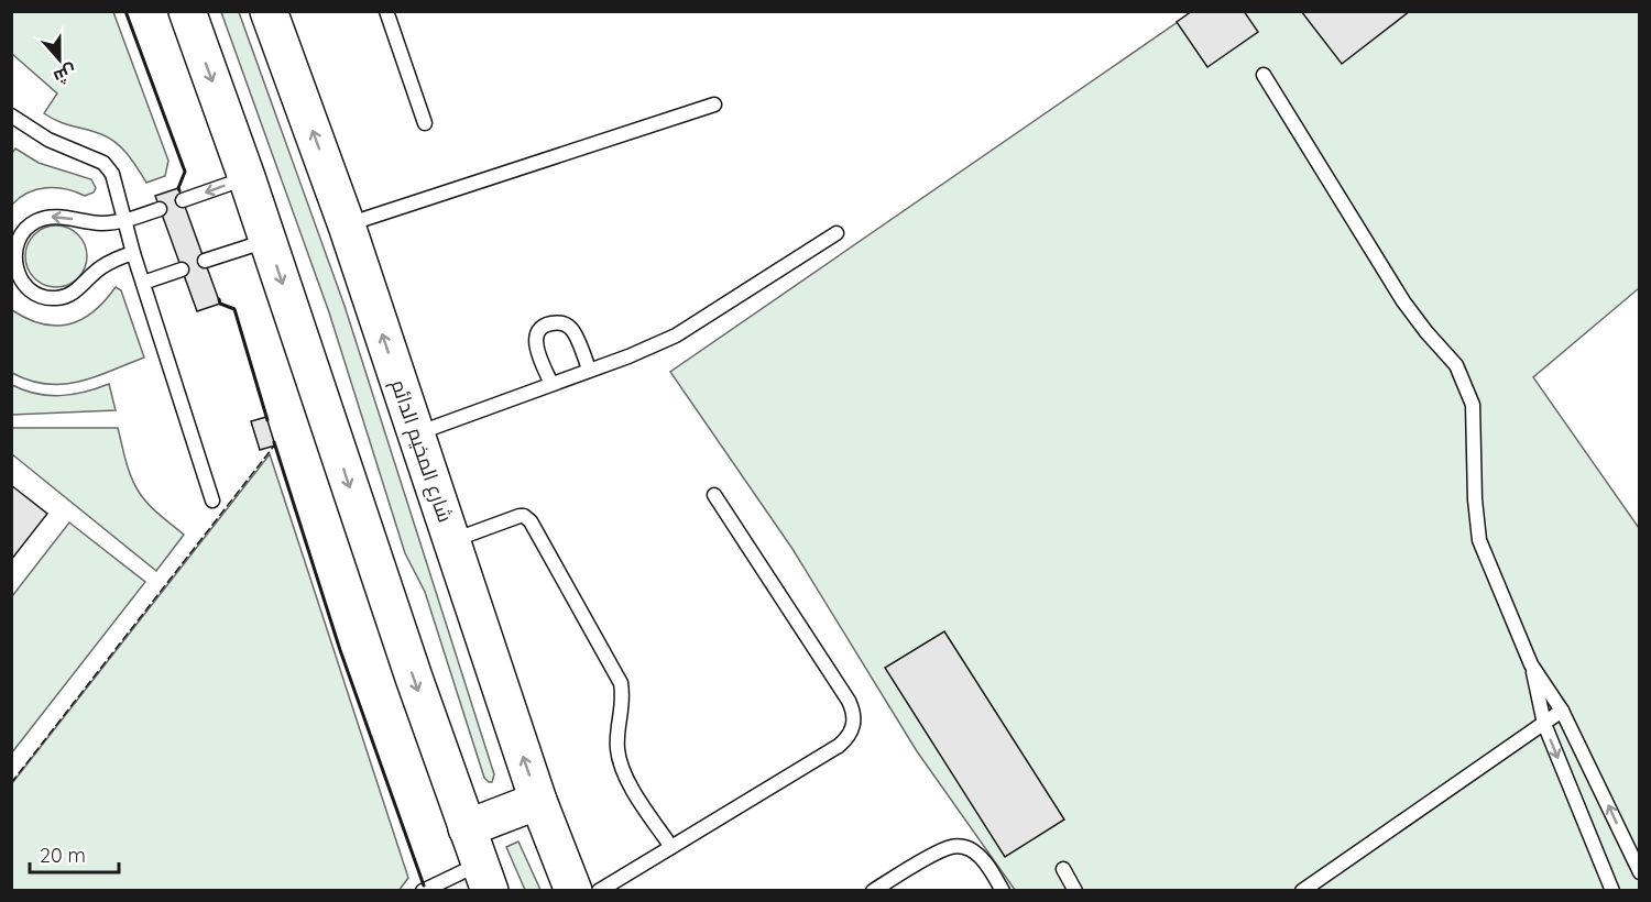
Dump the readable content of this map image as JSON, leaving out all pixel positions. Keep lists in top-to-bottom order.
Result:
{
  "streets": {
    "main road": ["شارع المخيم الدائم"]
  },
  "scale_bar": "20 m",
  "north": "bottom"
}
